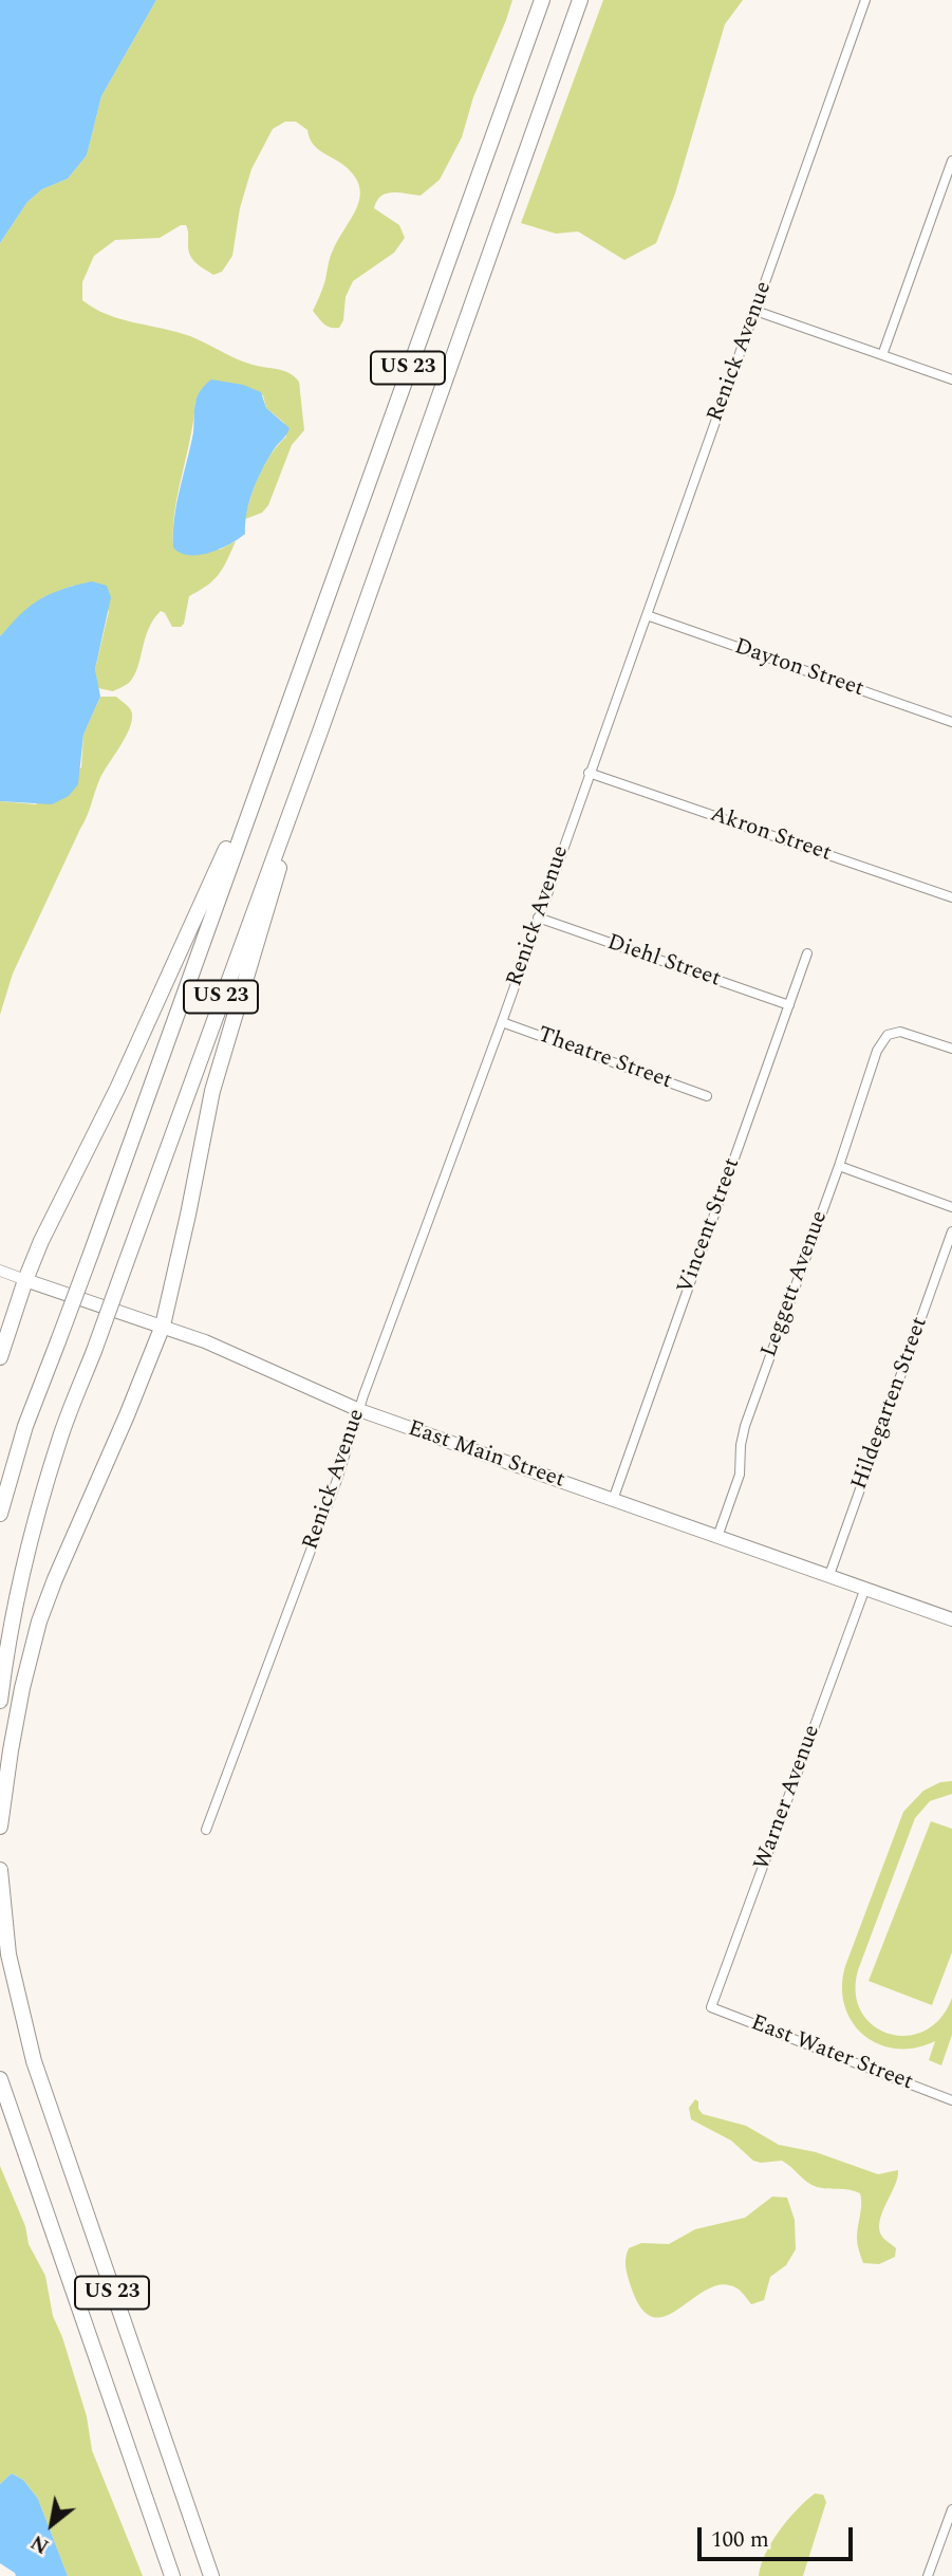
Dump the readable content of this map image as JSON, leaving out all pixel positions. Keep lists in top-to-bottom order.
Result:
{
  "streets": {
    "highway": ["US 23"],
    "main road": ["East Main Street"],
    "street": [
      "Renick Avenue",
      "Dayton Street",
      "Akron Street",
      "Diehl Street",
      "Theatre Street",
      "Vincent Street",
      "Leggett Avenue",
      "Hildegarten Street",
      "Warner Avenue",
      "East Water Street"
    ]
  },
  "crossings": [
    ["Renick Avenue", "Dayton Street"],
    ["Renick Avenue", "Akron Street"],
    ["Renick Avenue", "Diehl Street"],
    ["Renick Avenue", "Theatre Street"],
    ["Renick Avenue", "East Main Street"],
    ["Diehl Street", "Vincent Street"],
    ["Vincent Street", "East Main Street"],
    ["Leggett Avenue", "East Main Street"],
    ["Hildegarten Street", "East Main Street"],
    ["East Main Street", "Warner Avenue"],
    ["Warner Avenue", "East Water Street"]
  ],
  "scale_bar": "100 m",
  "north": "bottom left"
}
